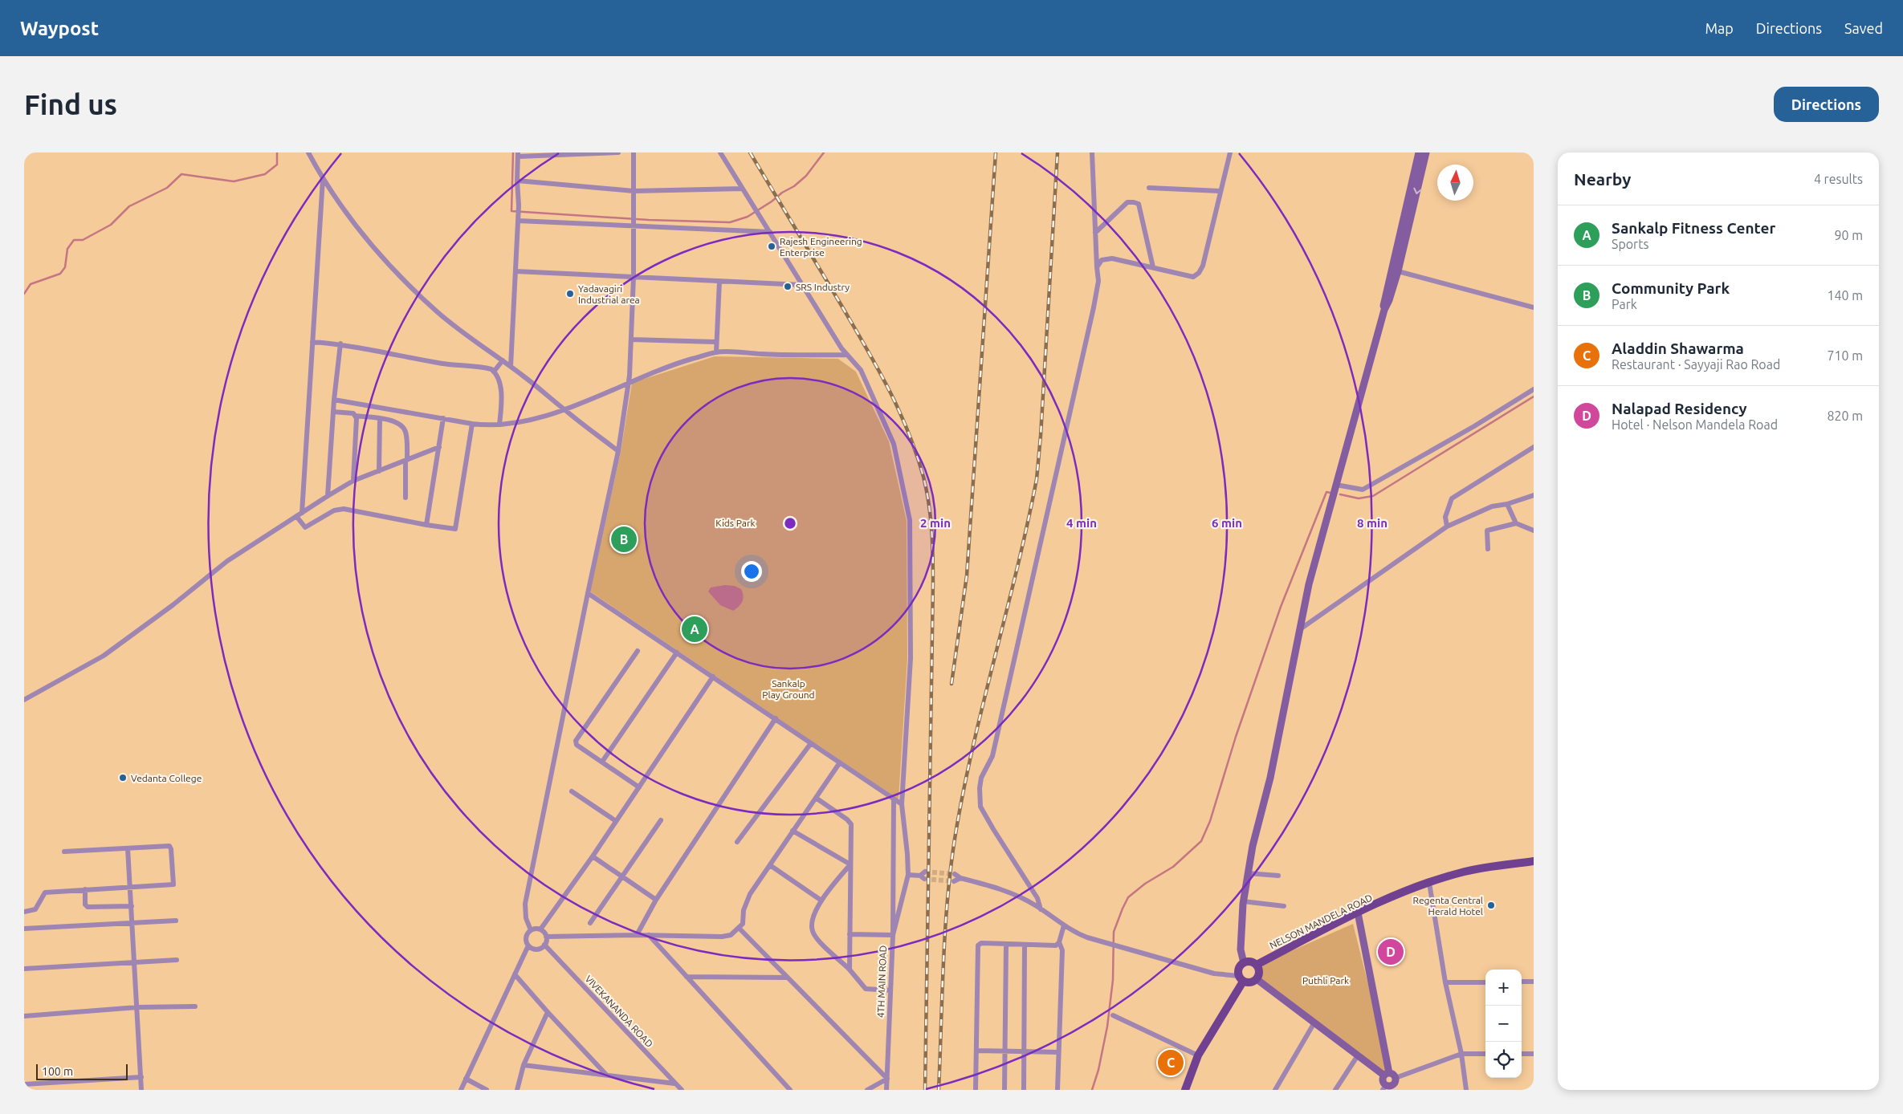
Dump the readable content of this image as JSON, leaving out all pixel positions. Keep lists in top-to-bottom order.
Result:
{
  "streets": {
    "main road": ["NELSON MANDELA ROAD"],
    "street": ["4TH MAIN ROAD", "VIVEKANANDA ROAD"]
  },
  "parks": ["Kids Park", "Sankalp Play Ground", "Puthli Park"],
  "places": [
    "Rajesh Engineering Enterprise",
    "SRS Industry",
    "Yadavagiri Industrial area",
    "Vedanta College",
    "Regenta Central Herald Hotel"
  ],
  "scale_bar": "100 m",
  "north": "top",
  "page": {
    "header": "Waypost",
    "nav": ["Map", "Directions", "Saved"],
    "buttons": "Directions",
    "title": "Find us",
    "heading": ["Nearby", "4 results"],
    "list": [
      {
        "mark": "A",
        "name": "Sankalp Fitness Center",
        "note": "Sports",
        "value": "90 m"
      },
      {
        "mark": "B",
        "name": "Community Park",
        "note": "Park",
        "value": "140 m"
      },
      {
        "mark": "C",
        "name": "Aladdin Shawarma",
        "note": "Restaurant · Sayyaji Rao Road",
        "value": "710 m"
      },
      {
        "mark": "D",
        "name": "Nalapad Residency",
        "note": "Hotel · Nelson Mandela Road",
        "value": "820 m"
      }
    ],
    "pins": [
      "B",
      "A",
      "D",
      "C"
    ],
    "map_buttons": ["+", "−"],
    "scale": "100 m"
  },
  "rings": [
    "2 min",
    "4 min",
    "6 min",
    "8 min"
  ]
}
